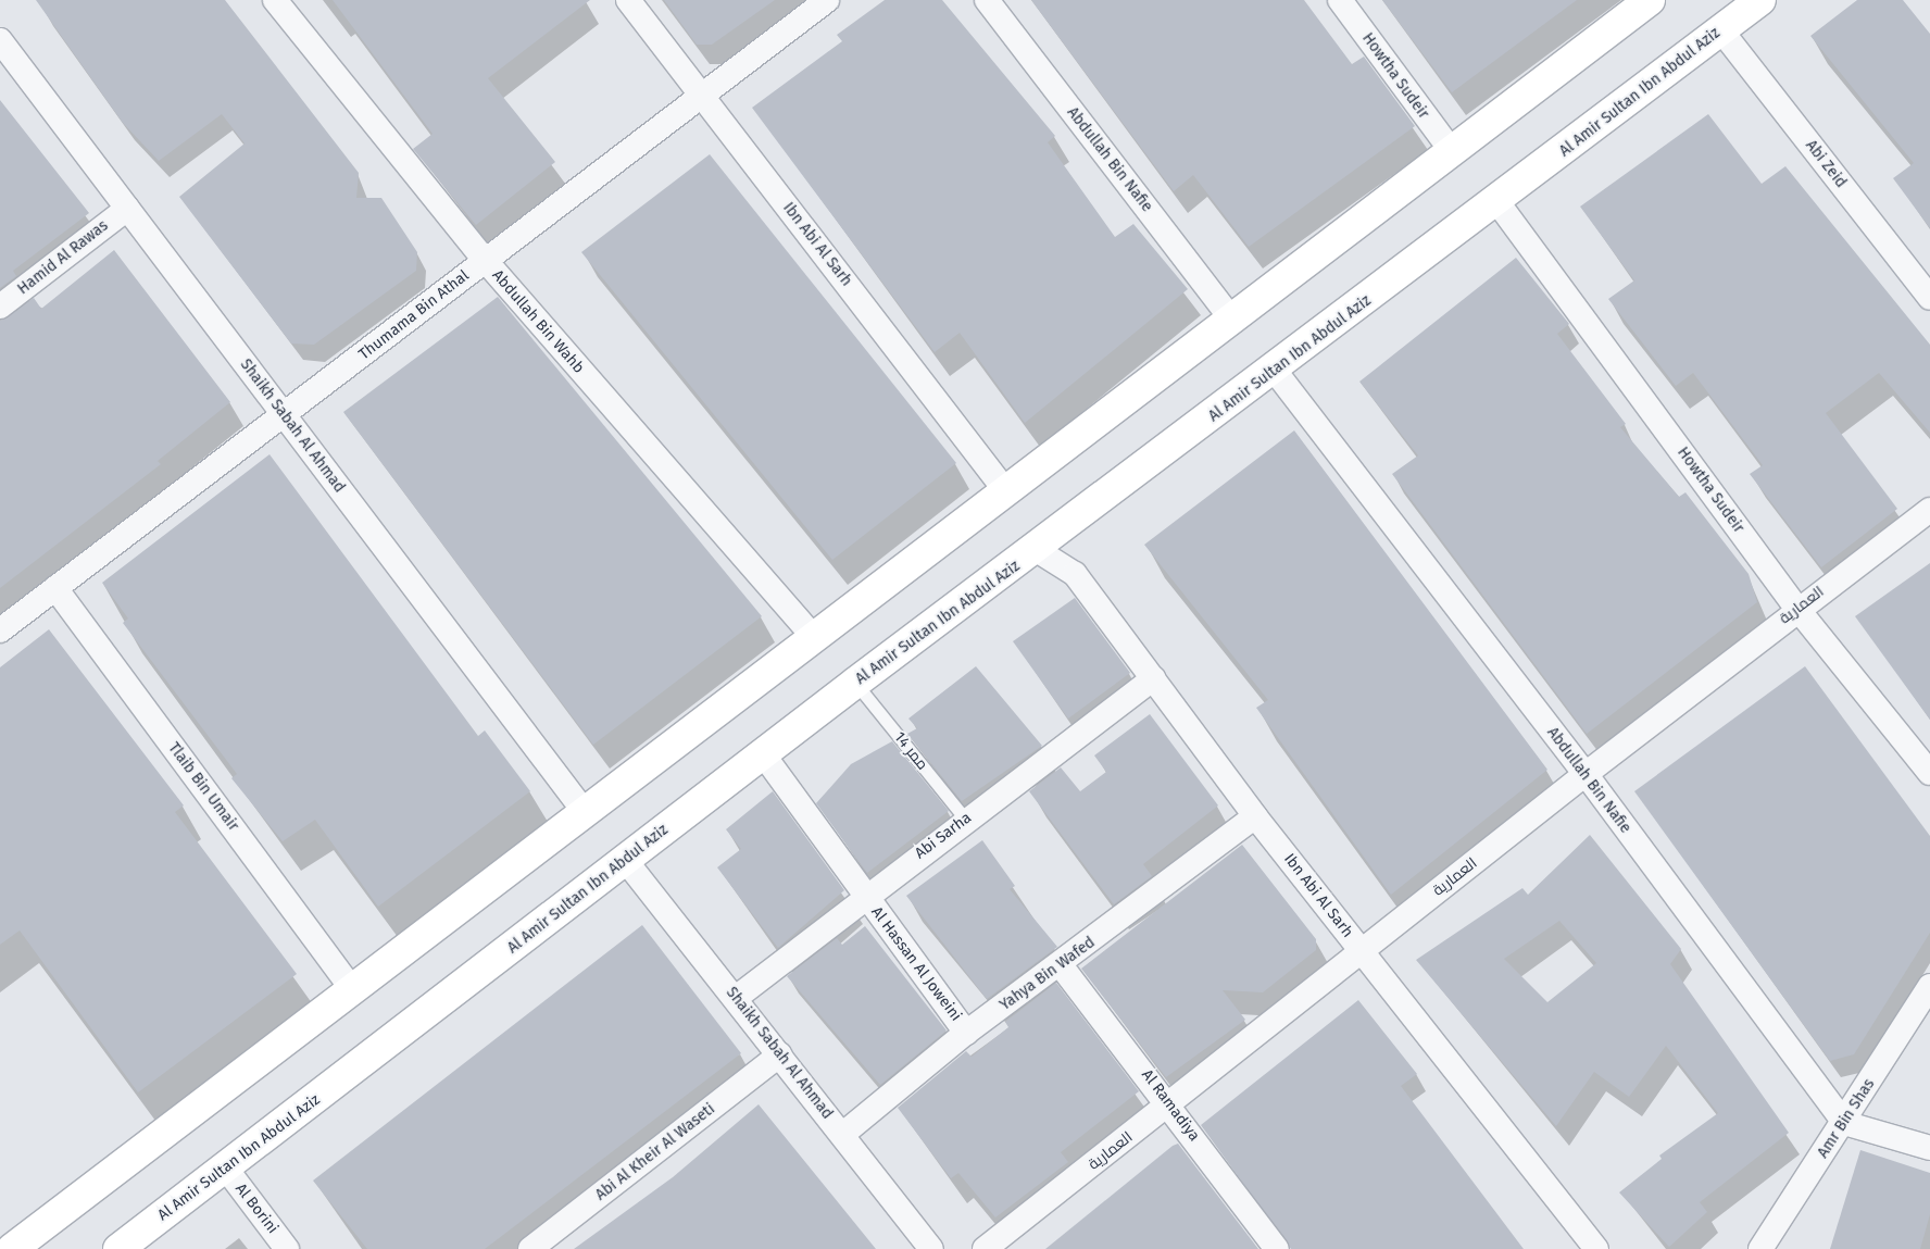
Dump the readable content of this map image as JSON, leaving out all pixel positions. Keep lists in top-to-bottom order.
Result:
{
  "streets": {
    "street": [
      "Howtha Sudeir",
      "Al Amir Sultan Ibn Abdul Aziz",
      "Abdullah Bin Nafie",
      "Abi Zeid",
      "Ibn Abi Al Sarh",
      "Hamid Al Rawas",
      "Thumama Bin Athal",
      "Abdullah Bin Wahb",
      "Shaikh Sabah Al Ahmad",
      "العمارية",
      "Tlaib Bin Umair",
      "Abi Sarha",
      "Al Hassan Al Joweini",
      "Yahya Bin Wafed",
      "Al Ramadiya",
      "Amr Bin Shas",
      "Abi Al Kheir Al Waseti",
      "Al Borini"
    ],
    "lane": ["ممر 14"]
  },
  "crossings": [
    ["Howtha Sudeir", "Al Amir Sultan Ibn Abdul Aziz"],
    ["Howtha Sudeir", "العمارية"],
    ["Al Amir Sultan Ibn Abdul Aziz", "Abdullah Bin Nafie"],
    ["Al Amir Sultan Ibn Abdul Aziz", "Abi Zeid"],
    ["Al Amir Sultan Ibn Abdul Aziz", "Ibn Abi Al Sarh"],
    ["Al Amir Sultan Ibn Abdul Aziz", "Shaikh Sabah Al Ahmad"],
    ["Al Amir Sultan Ibn Abdul Aziz", "ممر 14"],
    ["Al Amir Sultan Ibn Abdul Aziz", "Al Hassan Al Joweini"],
    ["Al Amir Sultan Ibn Abdul Aziz", "Al Borini"],
    ["Abdullah Bin Nafie", "العمارية"],
    ["Abdullah Bin Nafie", "Amr Bin Shas"],
    ["Ibn Abi Al Sarh", "Thumama Bin Athal"],
    ["Ibn Abi Al Sarh", "العمارية"],
    ["Ibn Abi Al Sarh", "Abi Sarha"],
    ["Ibn Abi Al Sarh", "Yahya Bin Wafed"],
    ["Hamid Al Rawas", "Shaikh Sabah Al Ahmad"],
    ["Thumama Bin Athal", "Abdullah Bin Wahb"],
    ["Thumama Bin Athal", "Shaikh Sabah Al Ahmad"],
    ["Thumama Bin Athal", "Tlaib Bin Umair"],
    ["Shaikh Sabah Al Ahmad", "Abi Sarha"],
    ["Shaikh Sabah Al Ahmad", "Yahya Bin Wafed"],
    ["Shaikh Sabah Al Ahmad", "Abi Al Kheir Al Waseti"],
    ["العمارية", "Al Ramadiya"],
    ["ممر 14", "Abi Sarha"],
    ["Abi Sarha", "Al Hassan Al Joweini"],
    ["Al Hassan Al Joweini", "Yahya Bin Wafed"],
    ["Yahya Bin Wafed", "Al Ramadiya"]
  ]
}
